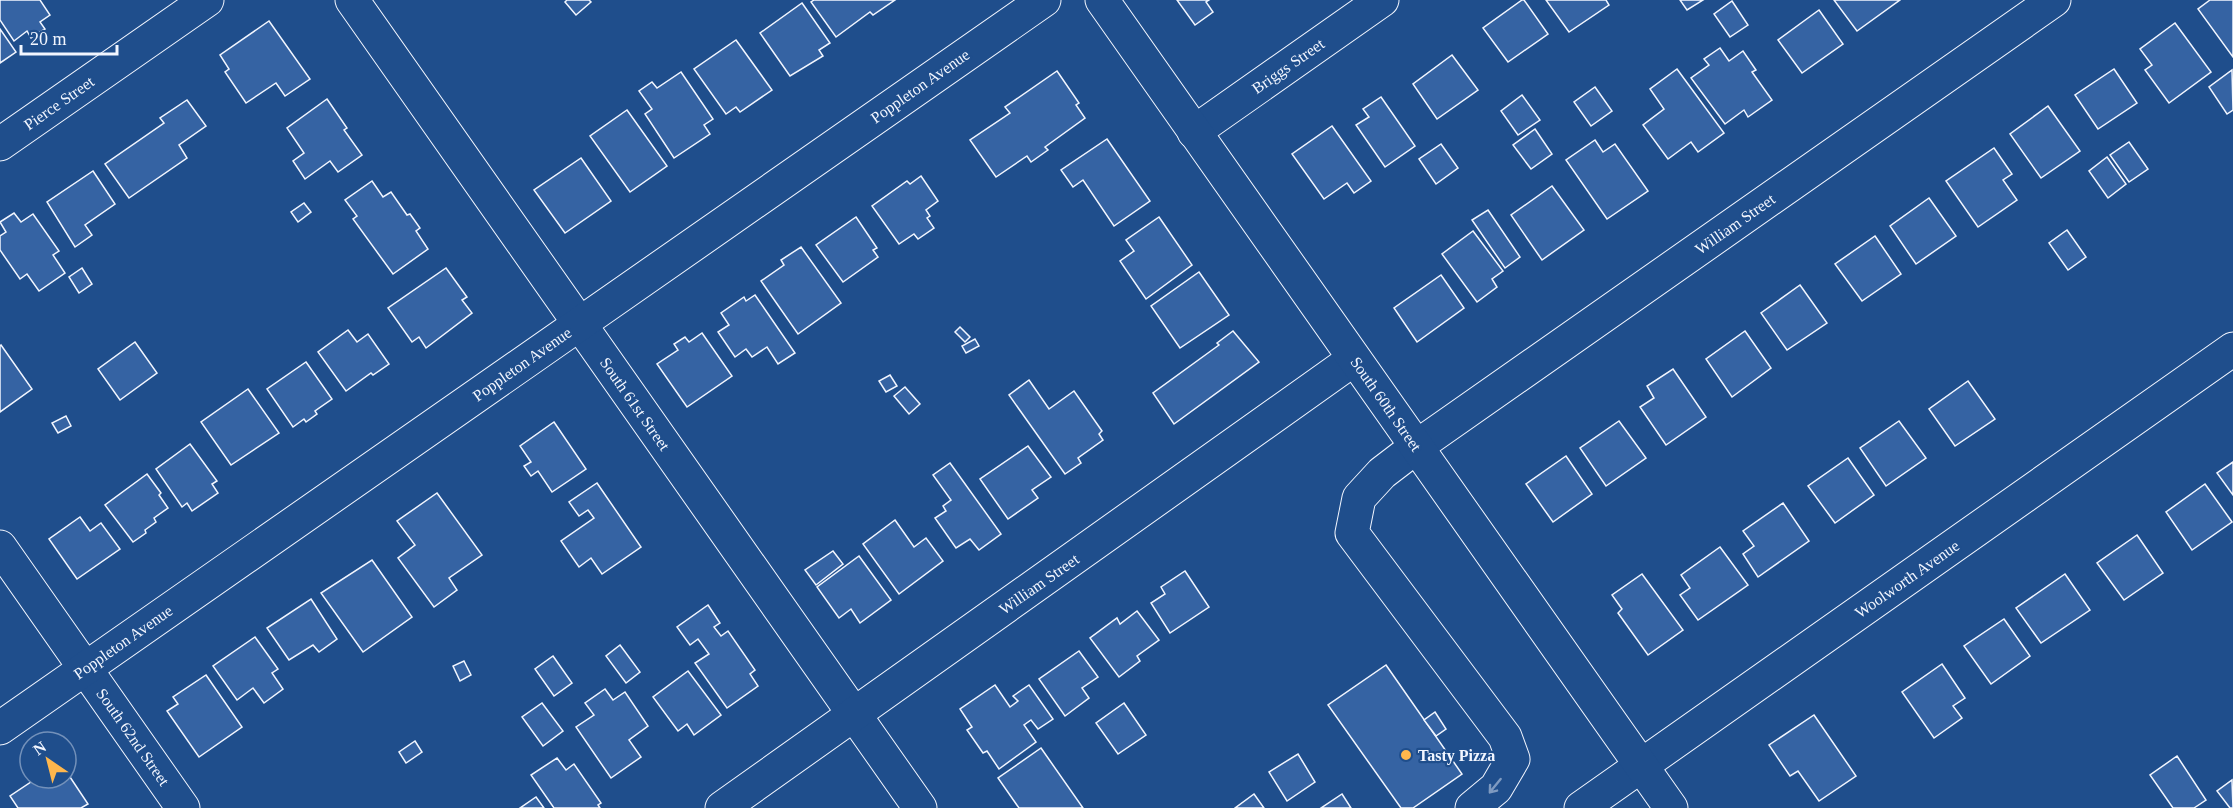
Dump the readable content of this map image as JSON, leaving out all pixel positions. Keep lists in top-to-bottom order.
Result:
{
  "streets": {
    "street": [
      "Briggs Street",
      "Poppleton Avenue",
      "Pierce Street",
      "William Street",
      "South 61st Street",
      "South 60th Street",
      "Woolworth Avenue",
      "South 62nd Street"
    ]
  },
  "crossings": [
    ["Briggs Street", "South 60th Street"],
    ["Poppleton Avenue", "South 61st Street"],
    ["Poppleton Avenue", "South 62nd Street"],
    ["William Street", "South 61st Street"],
    ["William Street", "South 60th Street"],
    ["South 60th Street", "Woolworth Avenue"]
  ],
  "places": ["Tasty Pizza"],
  "scale_bar": "20 m",
  "north": "top left"
}
